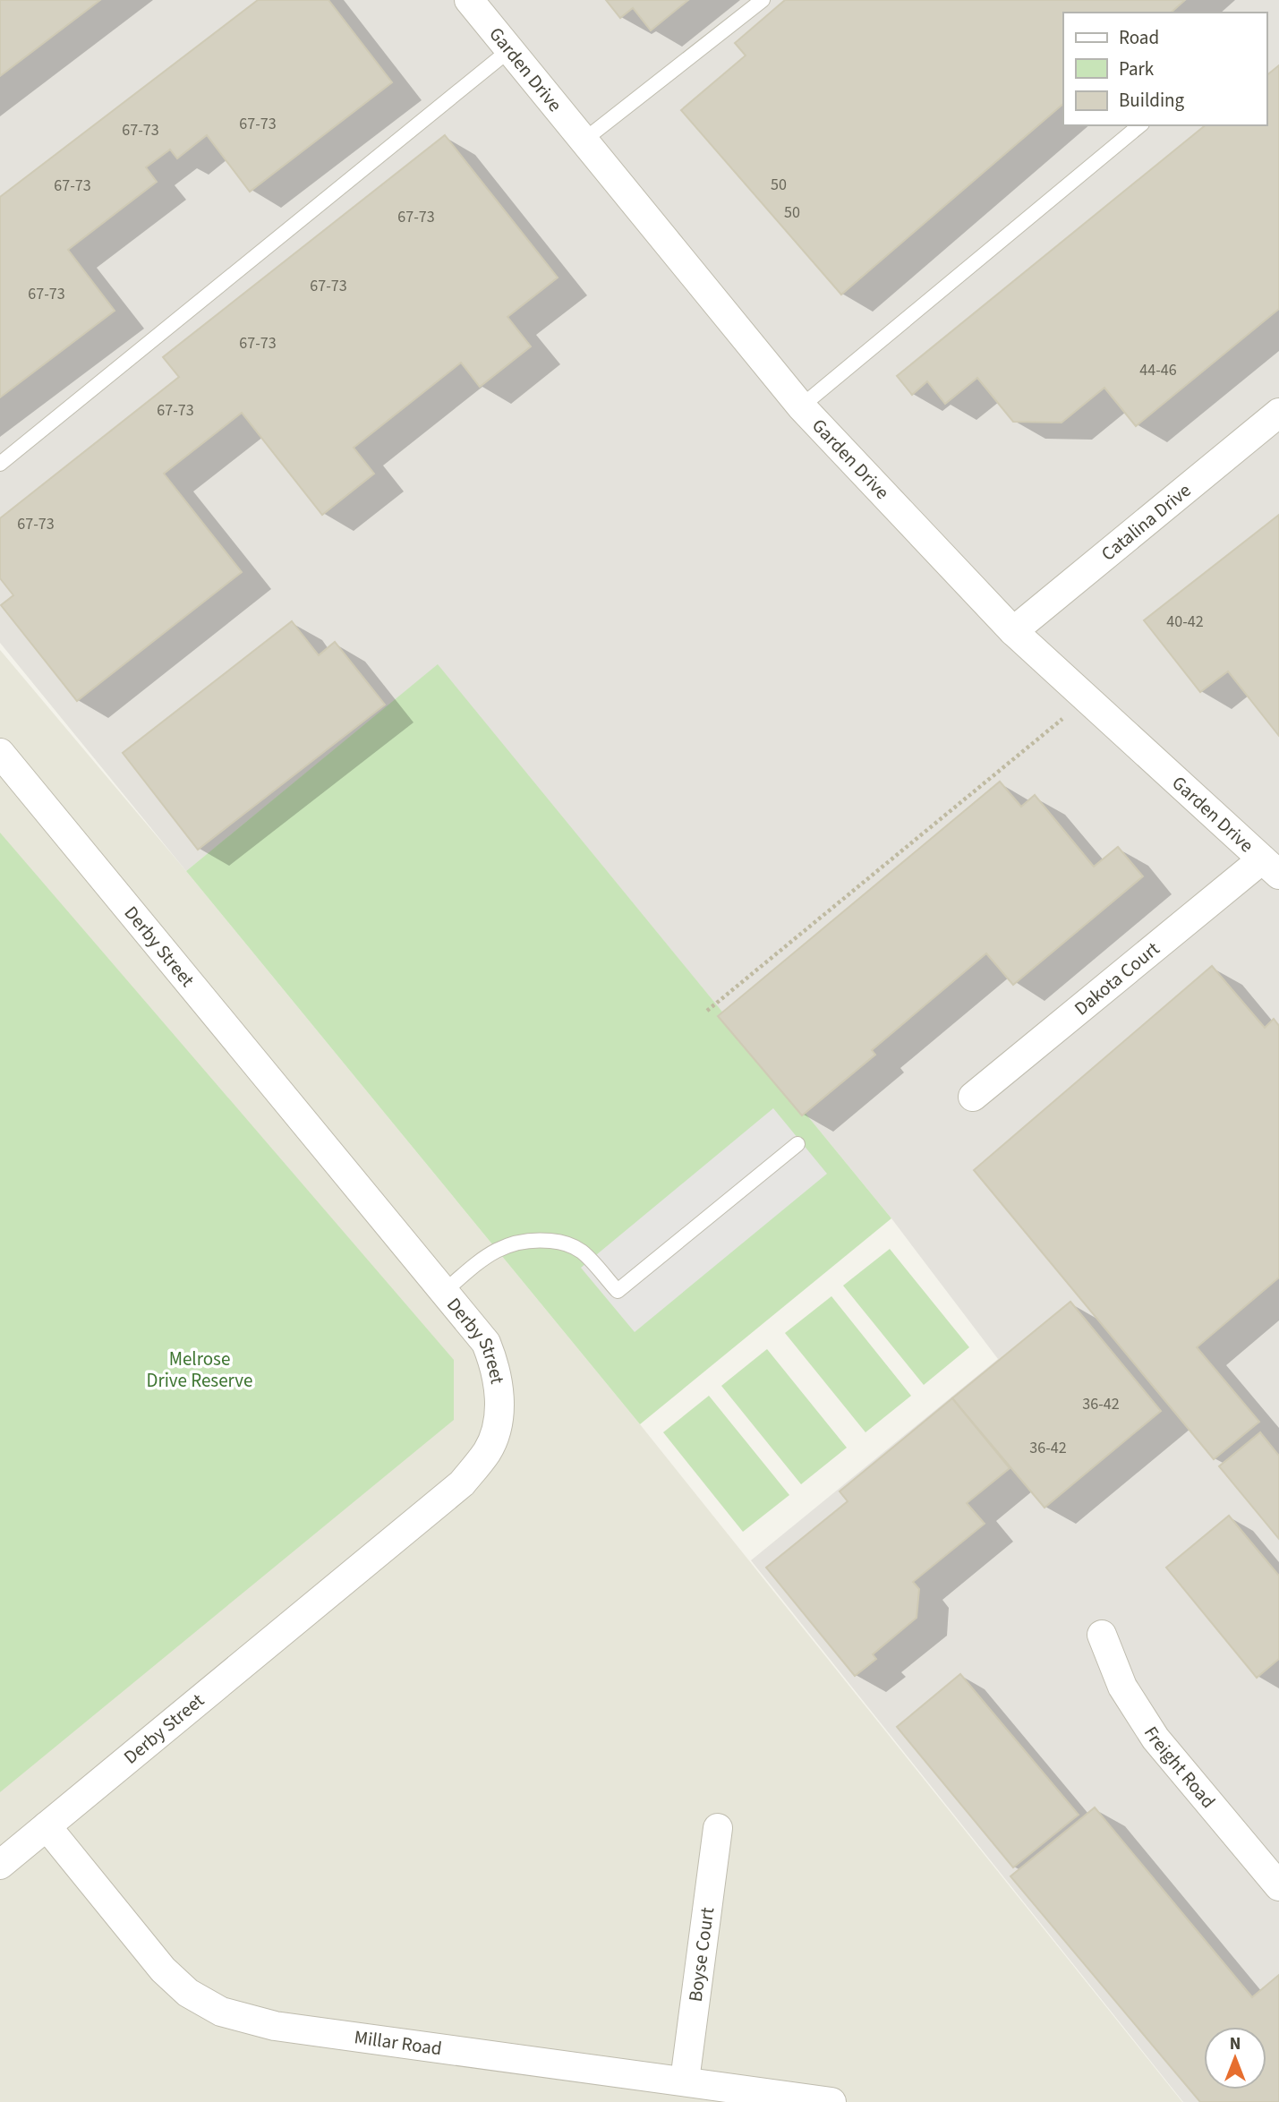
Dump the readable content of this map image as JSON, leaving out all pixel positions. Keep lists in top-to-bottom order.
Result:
{
  "streets": {
    "street": [
      "Garden Drive",
      "Catalina Drive",
      "Derby Street",
      "Dakota Court",
      "Freight Road",
      "Boyse Court",
      "Millar Road"
    ]
  },
  "crossings": [
    ["Garden Drive", "Catalina Drive"],
    ["Garden Drive", "Dakota Court"],
    ["Derby Street", "Millar Road"],
    ["Boyse Court", "Millar Road"]
  ],
  "parks": ["Melrose Drive Reserve"],
  "house_numbers": [
    "67-73",
    "67-73",
    "50",
    "67-73",
    "50",
    "67-73",
    "67-73",
    "67-73",
    "67-73",
    "44-46",
    "67-73",
    "67-73",
    "40-42",
    "36-42",
    "36-42"
  ],
  "legend": ["Road", "Park", "Building"],
  "north": "top"
}
